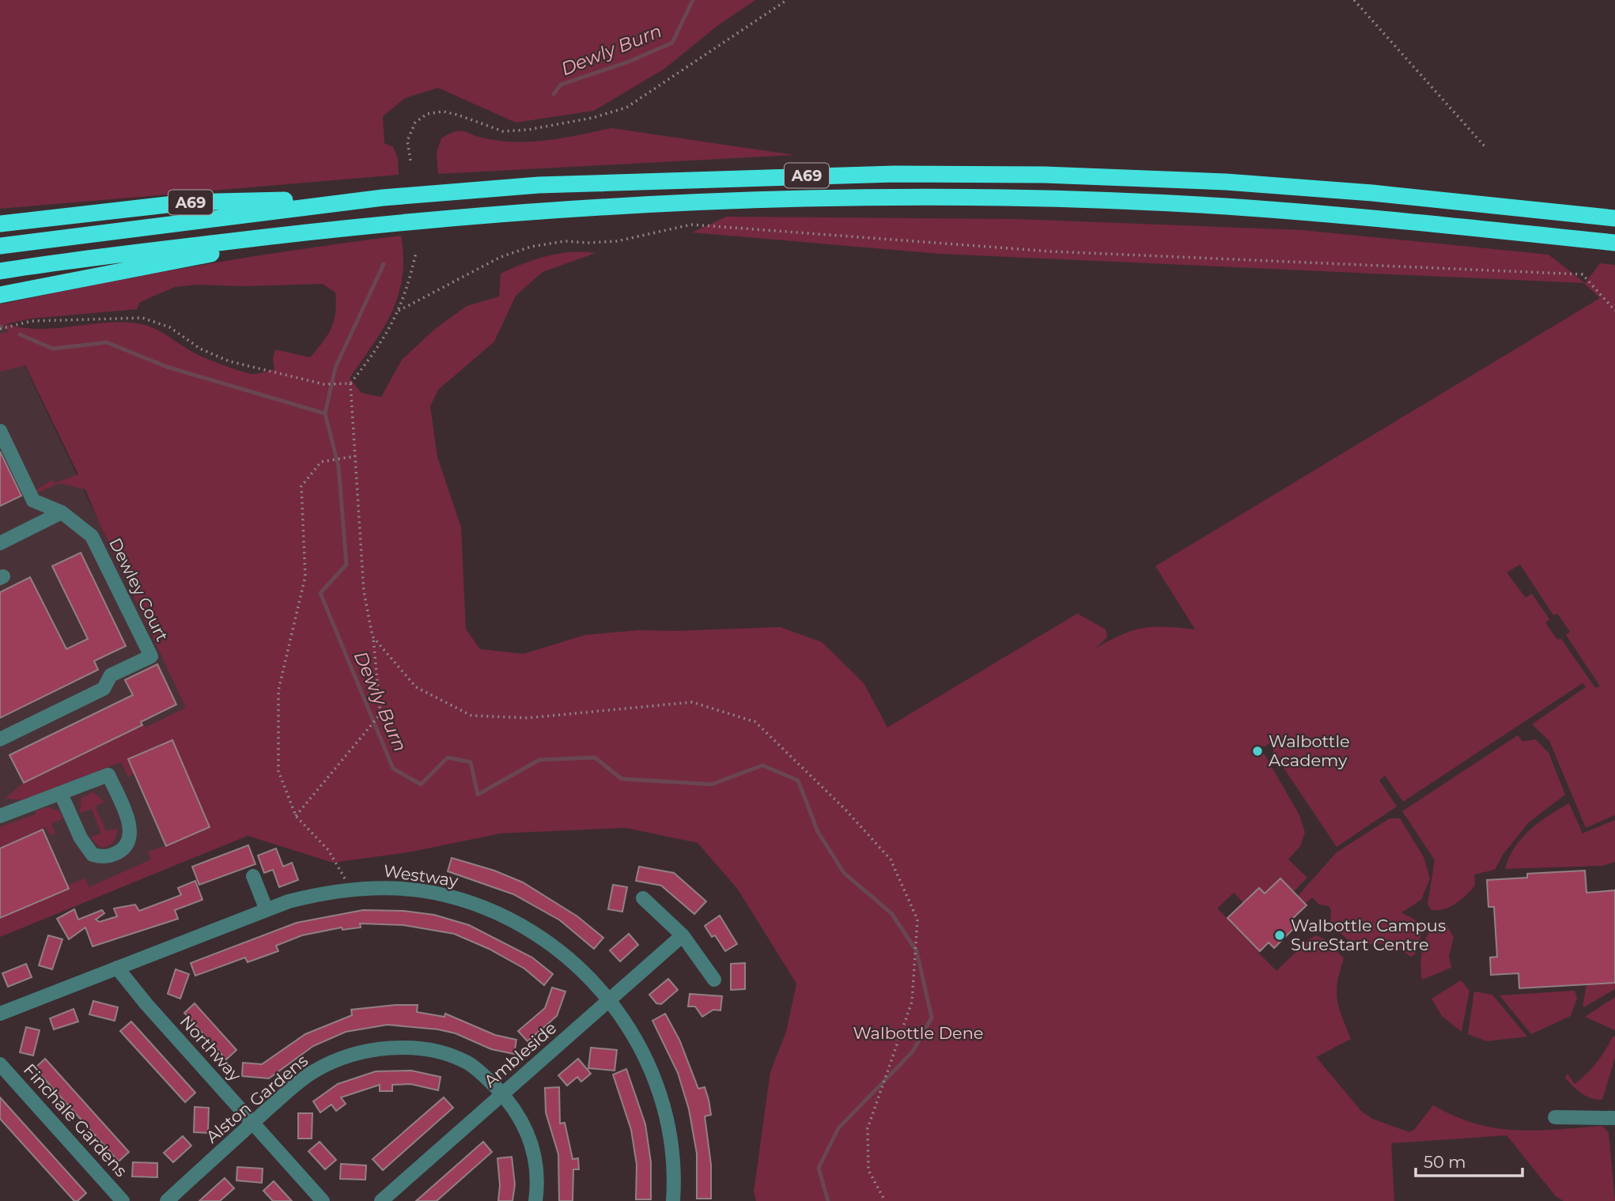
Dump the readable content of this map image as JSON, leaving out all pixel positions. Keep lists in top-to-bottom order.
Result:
{
  "streets": {
    "highway": ["A69"],
    "street": [
      "Dewley Court",
      "Westway",
      "Northway",
      "Ambleside",
      "Alston Gardens",
      "Finchale Gardens"
    ]
  },
  "crossings": [
    ["Westway", "Northway"],
    ["Westway", "Ambleside"],
    ["Northway", "Alston Gardens"],
    ["Ambleside", "Alston Gardens"]
  ],
  "water": ["Dewly Burn"],
  "parks": ["Walbottle Dene"],
  "places": ["Walbottle Academy", "Walbottle Campus SureStart Centre"],
  "scale_bar": "50 m"
}
